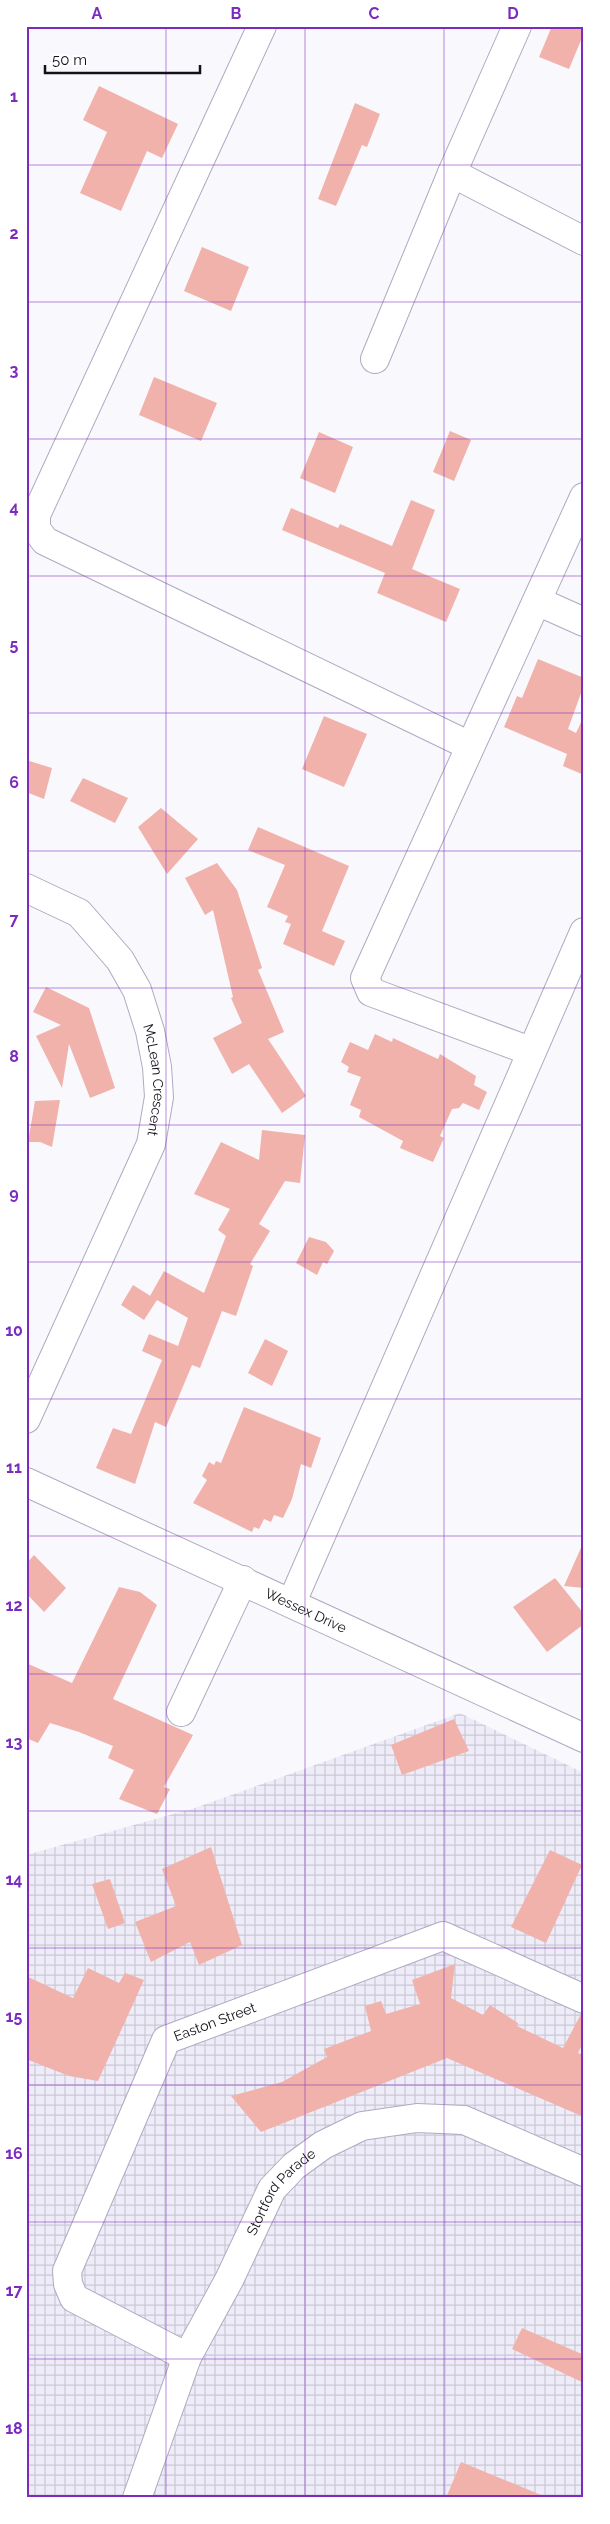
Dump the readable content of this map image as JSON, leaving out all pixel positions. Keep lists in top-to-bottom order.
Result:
{
  "streets": {
    "street": [
      "McLean Crescent",
      "Wessex Drive",
      "Easton Street",
      "Stortford Parade"
    ]
  },
  "crossings": [
    ["Easton Street", "Stortford Parade"]
  ],
  "scale_bar": "50 m",
  "grid": {
    "columns": [
      "A",
      "B",
      "C",
      "D"
    ],
    "rows": [
      "1",
      "2",
      "3",
      "4",
      "5",
      "6",
      "7",
      "8",
      "9",
      "10",
      "11",
      "12",
      "13",
      "14",
      "15",
      "16",
      "17",
      "18"
    ]
  }
}
